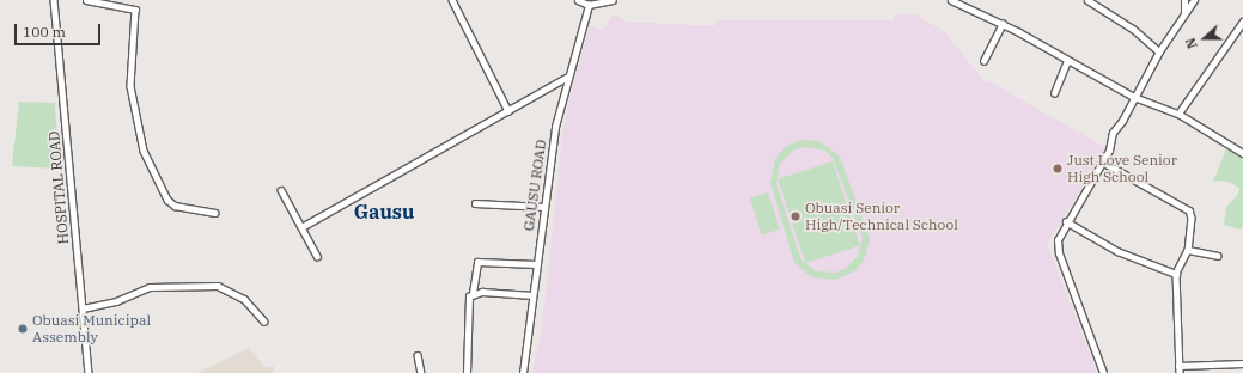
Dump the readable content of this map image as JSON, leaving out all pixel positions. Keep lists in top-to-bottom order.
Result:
{
  "streets": {
    "street": ["GAUSU ROAD", "HOSPITAL ROAD"]
  },
  "districts": ["Gausu"],
  "places": ["Just Love Senior High School", "Obuasi Senior High/Technical School", "Obuasi Municipal Assembly"],
  "scale_bar": "100 m",
  "north": "left"
}
